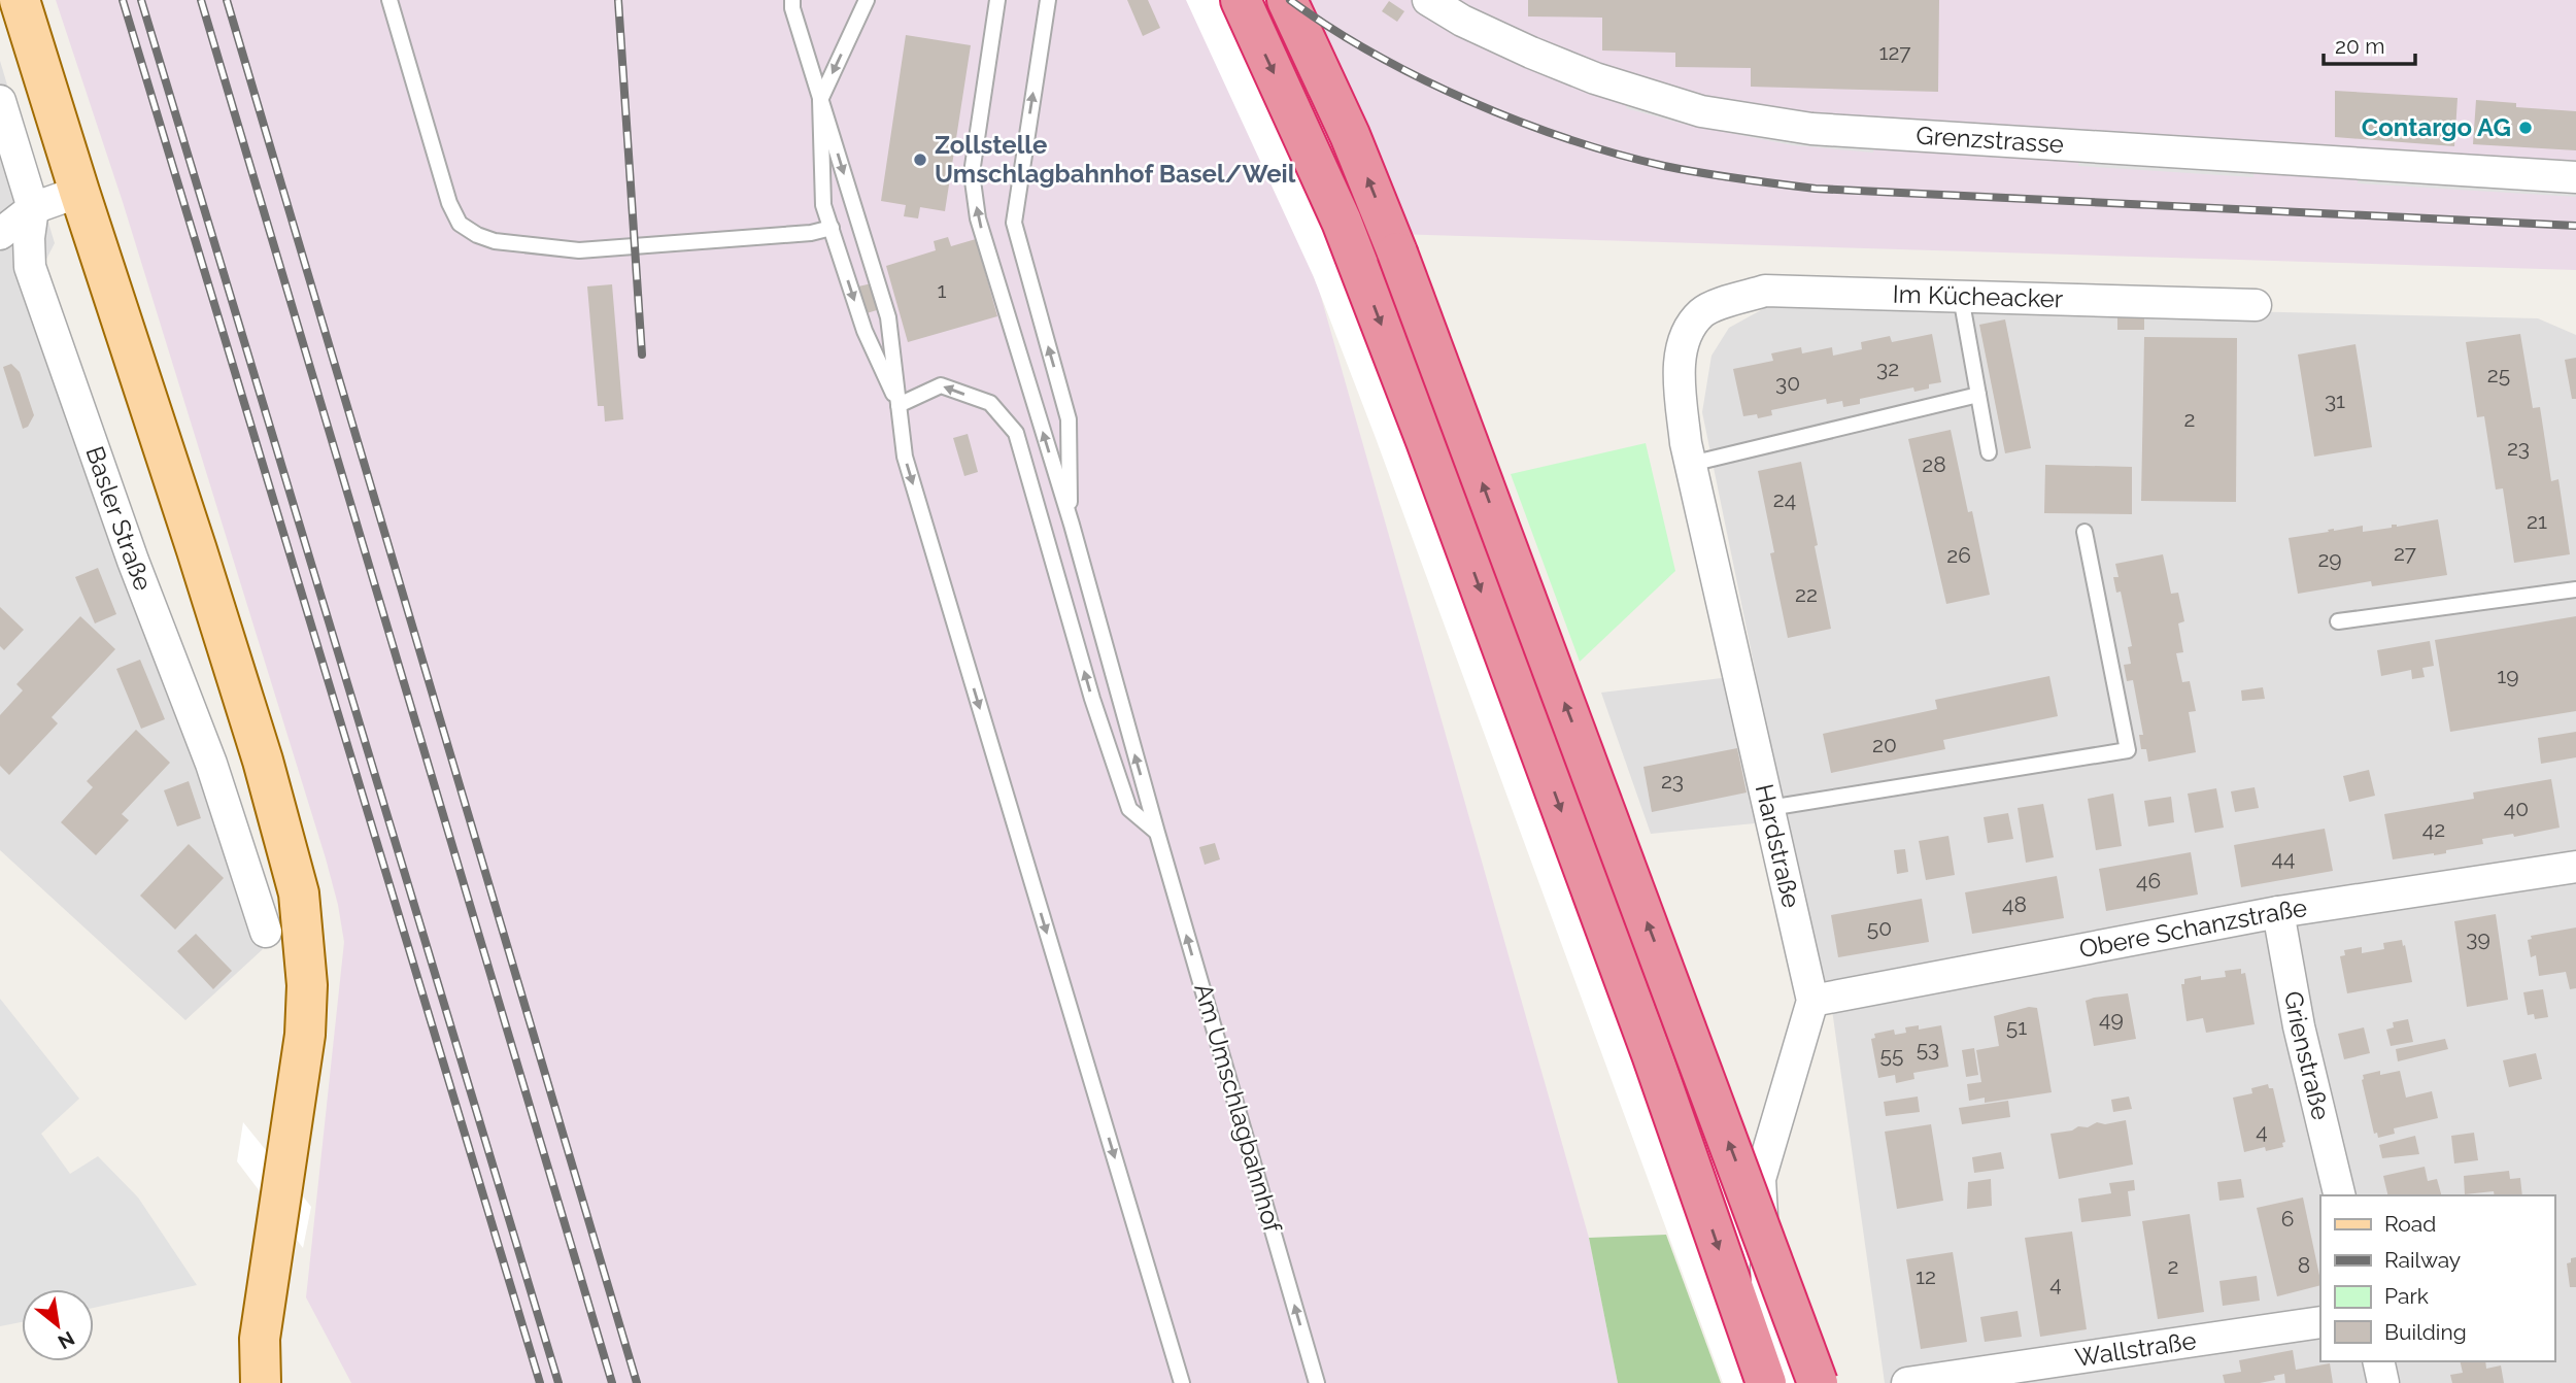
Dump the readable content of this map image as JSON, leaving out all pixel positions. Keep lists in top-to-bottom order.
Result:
{
  "streets": {
    "street": [
      "Grenzstrasse",
      "Im Kücheacker",
      "Basler Straße",
      "Hardstraße",
      "Obere Schanzstraße",
      "Grienstraße",
      "Wallstraße"
    ],
    "lane": ["Am Umschlagbahnhof"]
  },
  "crossings": [
    ["Im Kücheacker", "Hardstraße"],
    ["Hardstraße", "Obere Schanzstraße"],
    ["Obere Schanzstraße", "Grienstraße"]
  ],
  "one_way": ["Am Umschlagbahnhof"],
  "places": ["Contargo AG", "Zollstelle Umschlagbahnhof Basel/Weil"],
  "house_numbers": [
    "127",
    "1",
    "32",
    "25",
    "30",
    "31",
    "2",
    "23",
    "28",
    "24",
    "21",
    "27",
    "26",
    "29",
    "22",
    "19",
    "20",
    "23",
    "40",
    "42",
    "44",
    "46",
    "48",
    "50",
    "39",
    "49",
    "51",
    "53",
    "55",
    "4",
    "6",
    "8",
    "2",
    "12",
    "4"
  ],
  "legend": [
    "Road",
    "Railway",
    "Park",
    "Building"
  ],
  "scale_bar": "20 m",
  "north": "bottom right"
}
